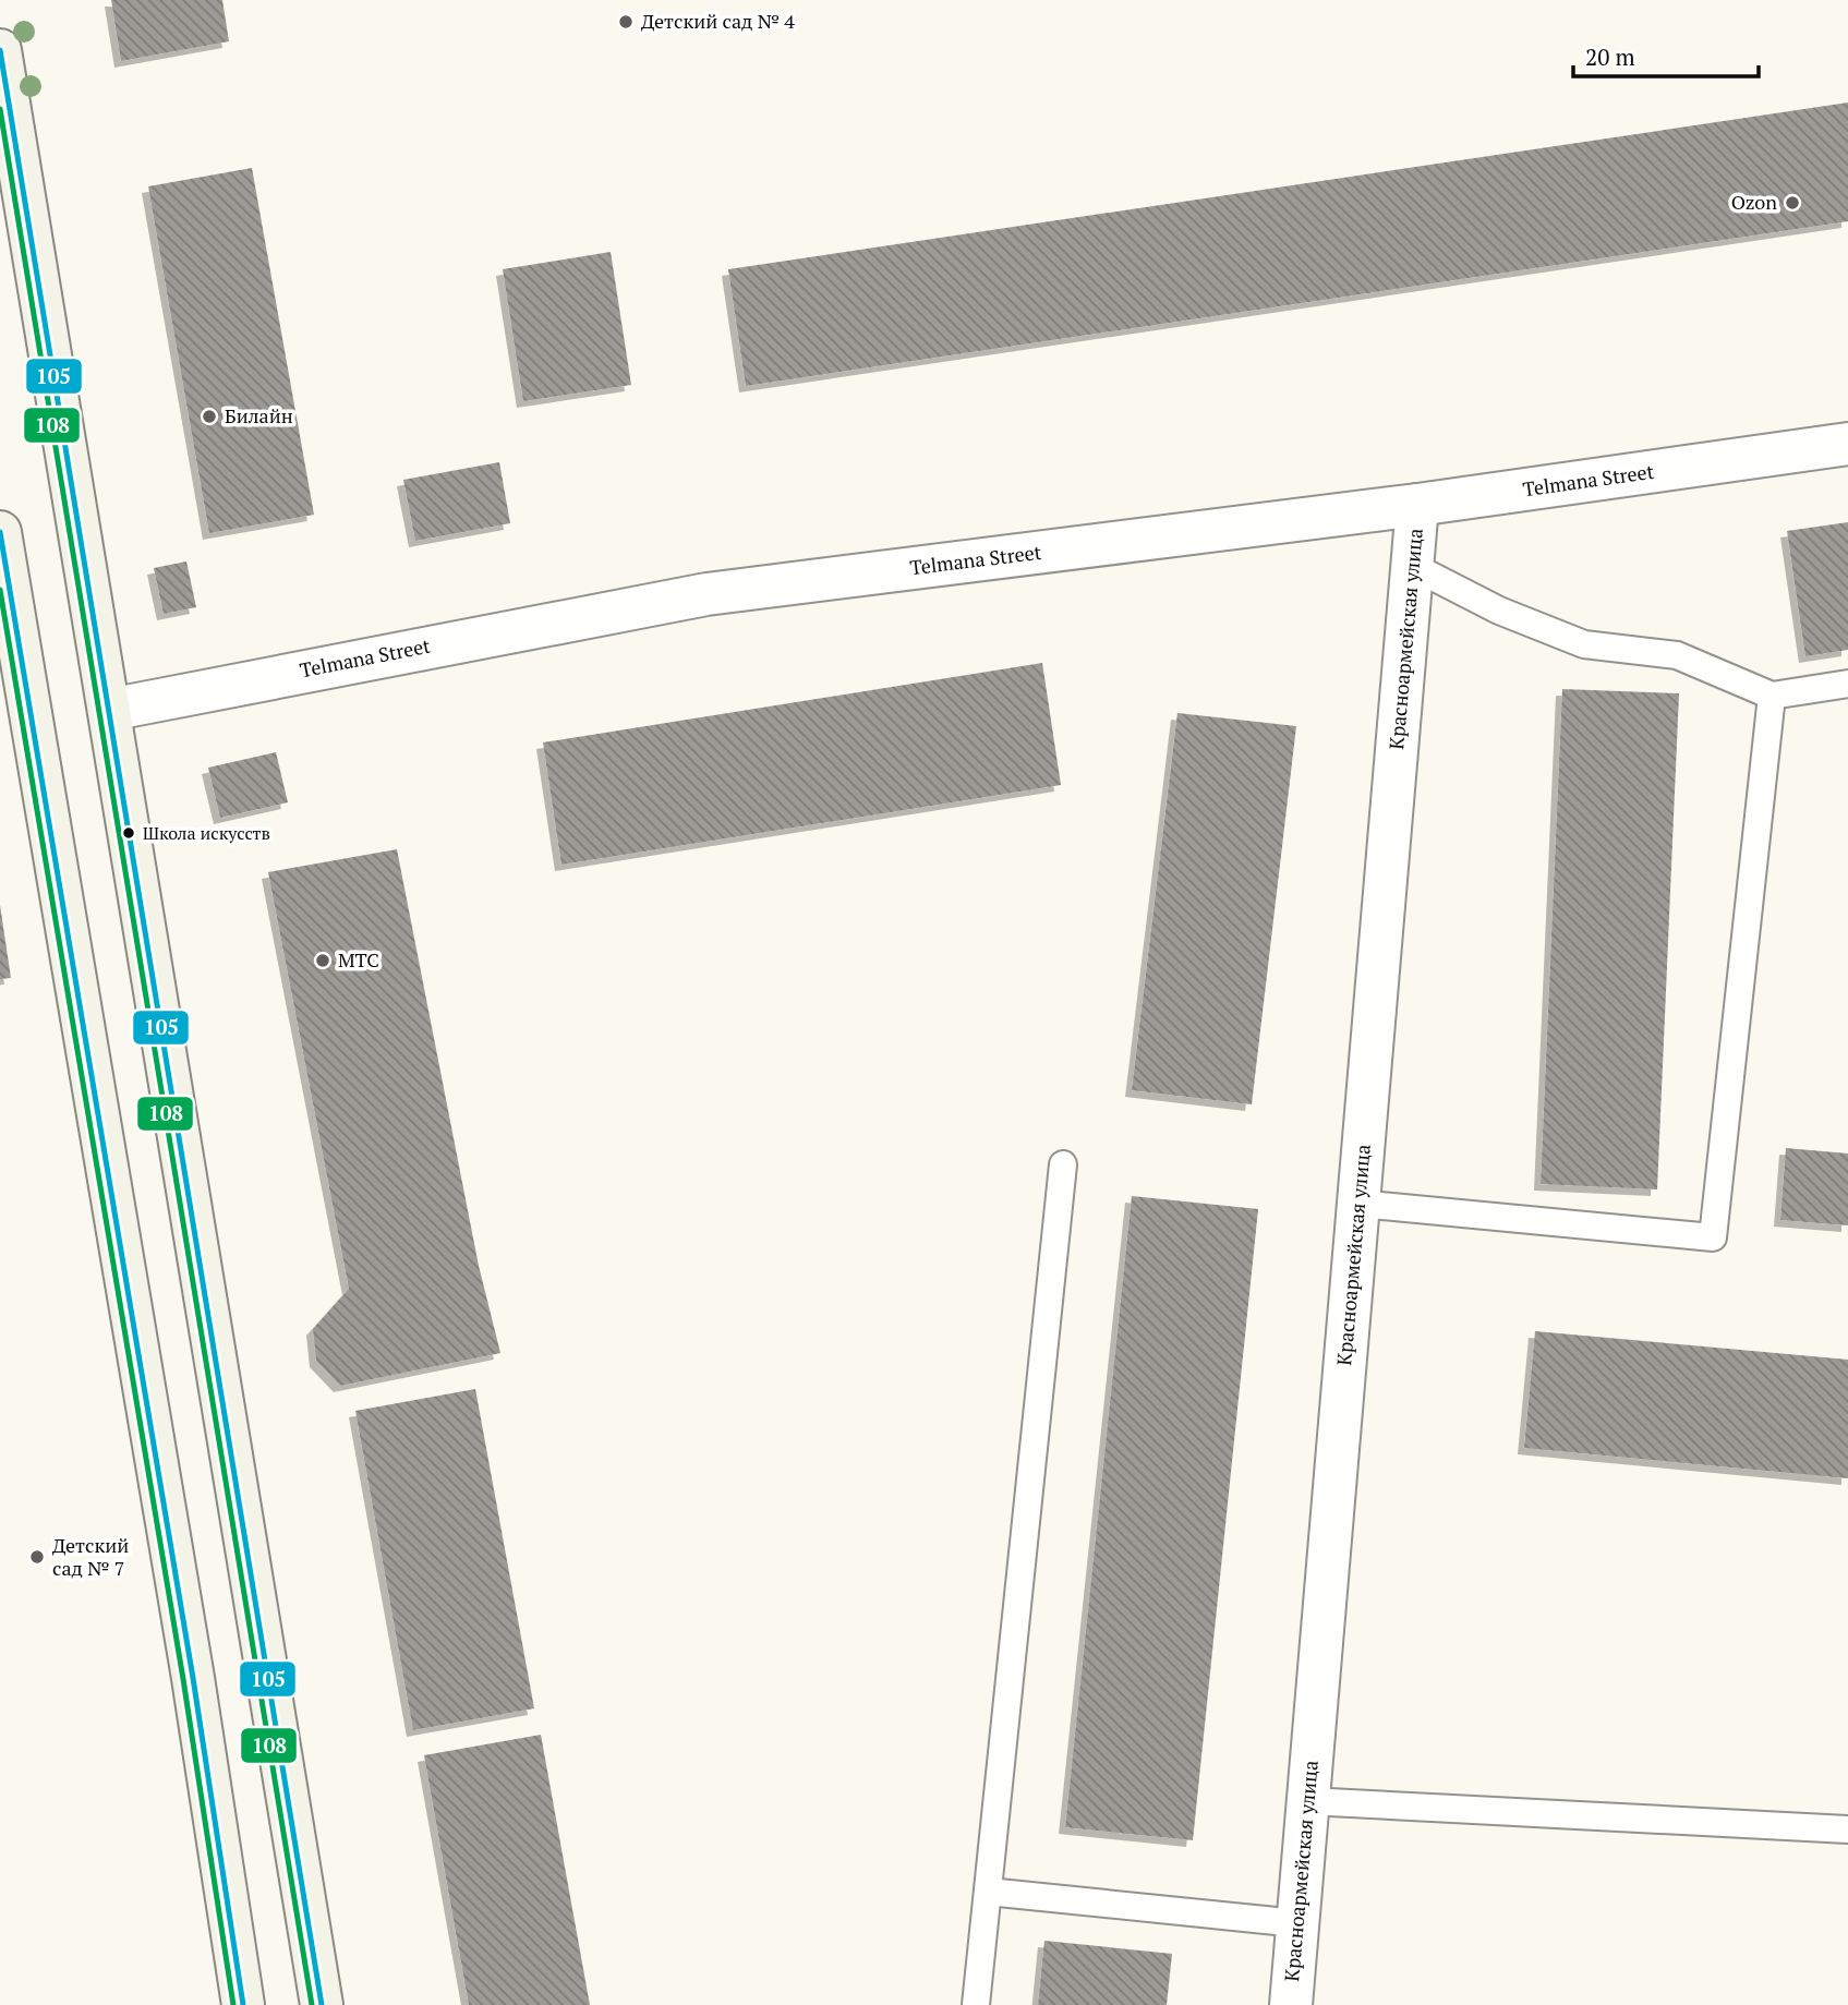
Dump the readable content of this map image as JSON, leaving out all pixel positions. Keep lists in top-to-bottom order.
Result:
{
  "streets": {
    "street": ["Telmana Street", "Красноармейская улица"]
  },
  "crossings": [
    ["Telmana Street", "Красноармейская улица"]
  ],
  "places": [
    "Детский сад № 4",
    "Ozon",
    "Билайн",
    "Школа искусств",
    "МТС",
    "Детский сад № 7"
  ],
  "lines": ["transit line 105", "transit line 108"],
  "scale_bar": "20 m"
}
